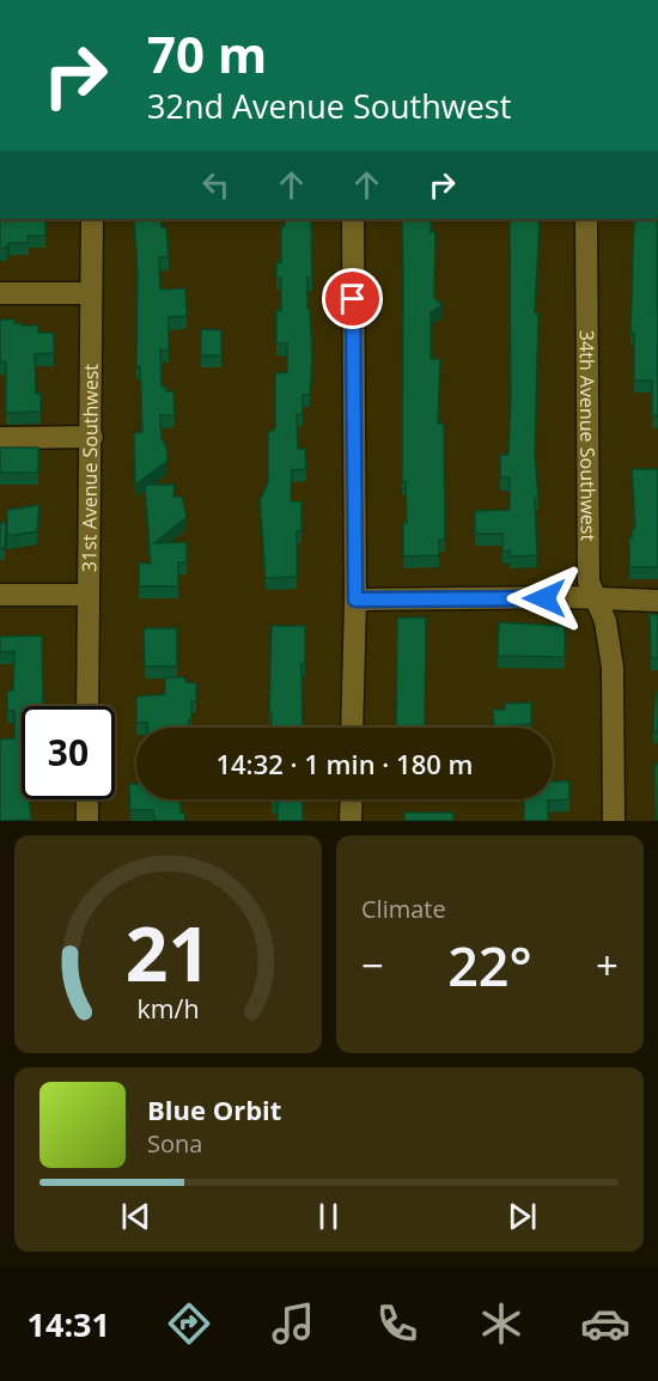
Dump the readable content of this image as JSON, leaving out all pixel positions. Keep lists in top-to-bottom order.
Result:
{
  "streets": {
    "street": ["34th Avenue Southwest", "31st Avenue Southwest"]
  },
  "page": {
    "turn": ["70 m", "32nd Avenue Southwest"],
    "limit": "30",
    "trip": "14:32 · 1 min · 180 m",
    "tile": "Climate",
    "heat": ["−", "22°", "+"],
    "song": ["Blue Orbit", "Sona"],
    "tabs": "14:31",
    "gauge": ["21", "km/h"]
  }
}
